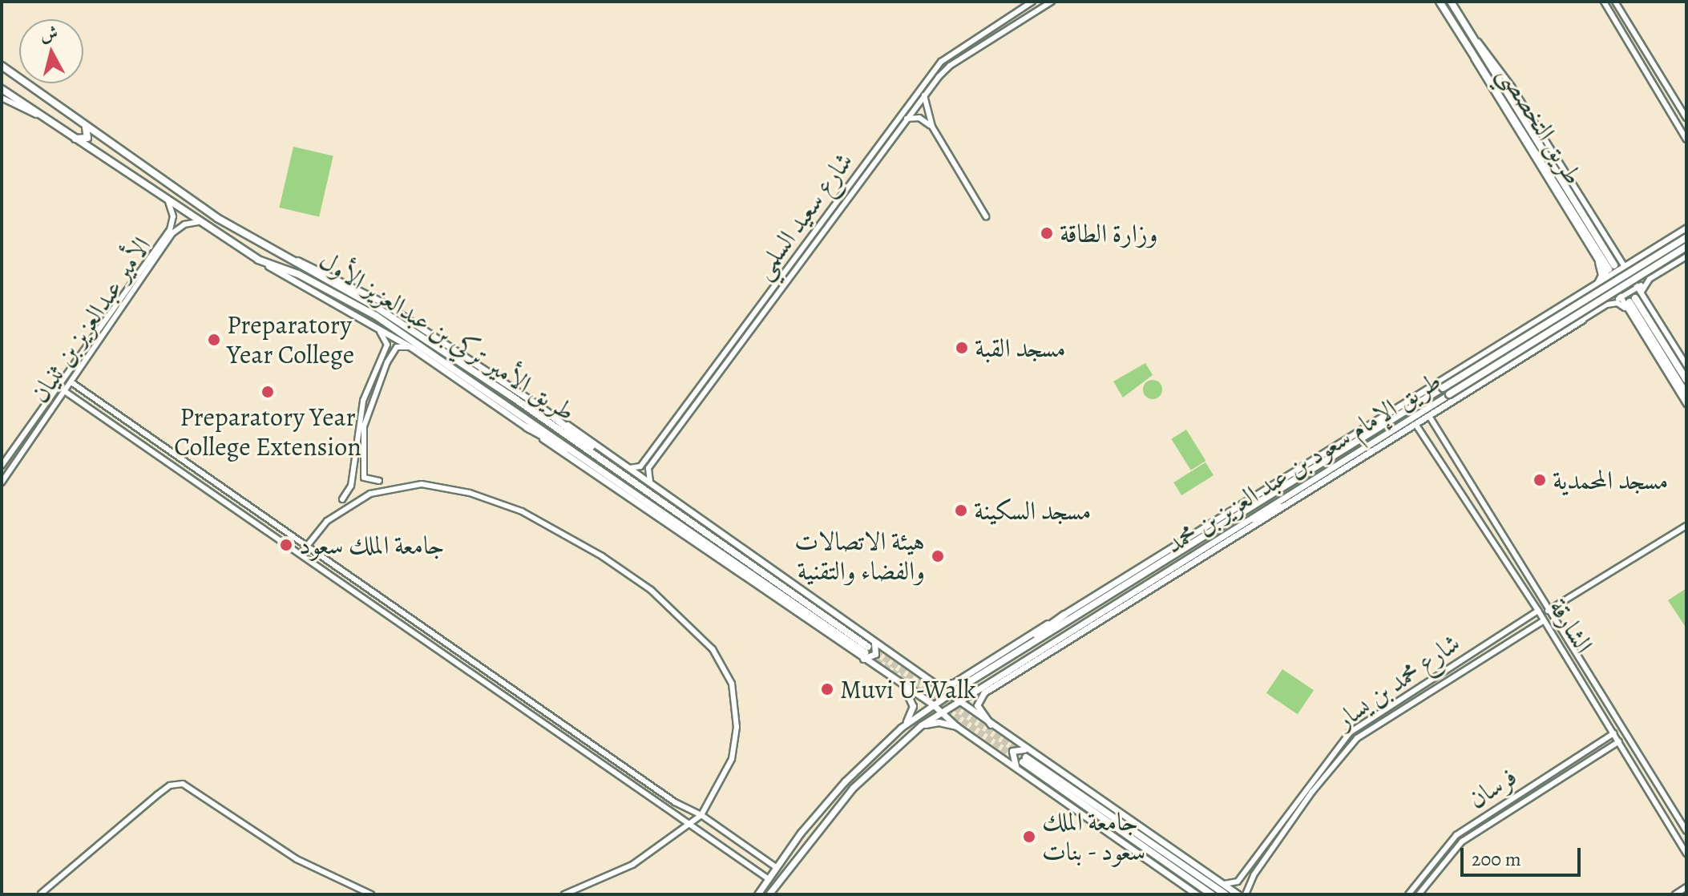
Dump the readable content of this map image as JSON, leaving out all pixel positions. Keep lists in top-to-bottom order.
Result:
{
  "streets": {
    "main road": ["طريق التخصصي", "طريق الأمير تركي بن عبدالعزيز الأول", "طريق الإمام سعود بن عبد العزيز بن محمد"],
    "street": [
      "شارع سعيد السلمي",
      "الأمير عبدالعزيز بن ثنيان",
      "الشارقة",
      "شارع محمد بن يسار",
      "فرسان"
    ]
  },
  "crossings": [
    ["الأمير عبدالعزيز بن ثنيان", "طريق الأمير تركي بن عبدالعزيز الأول"],
    ["الشارقة", "شارع محمد بن يسار"],
    ["الشارقة", "فرسان"]
  ],
  "places": [
    "وزارة الطاقة",
    "Preparatory Year College",
    "مسجد القبة",
    "Preparatory Year College Extension",
    "مسجد المحمدية",
    "مسجد السكينة",
    "جامعة الملك سعود",
    "هيئة الاتصالات والفضاء والتقنية",
    "Muvi U-Walk",
    "جامعة الملك سعود - بنات"
  ],
  "scale_bar": "200 m",
  "north": "top"
}
